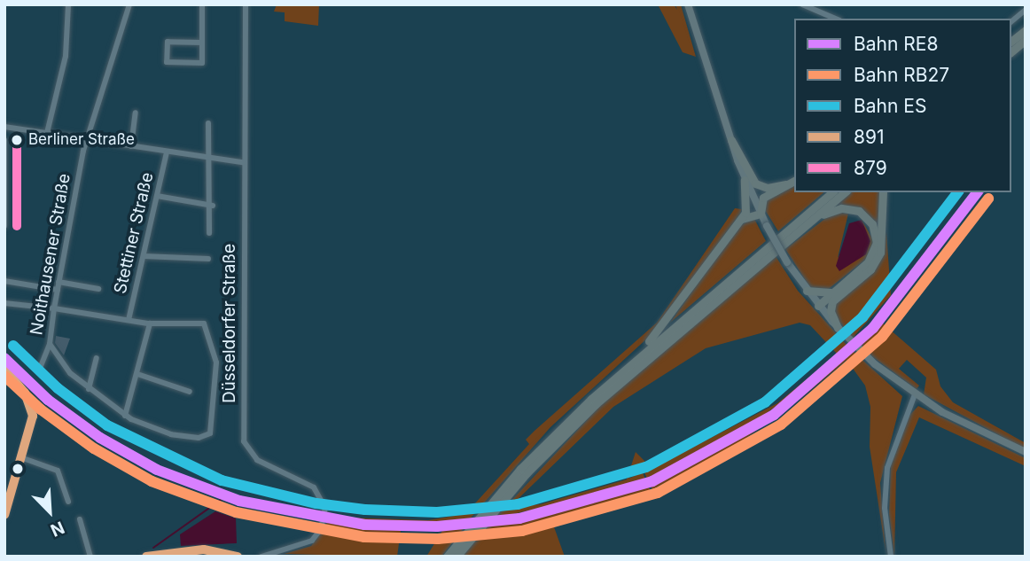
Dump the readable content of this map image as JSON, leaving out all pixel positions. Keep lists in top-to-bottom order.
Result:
{
  "streets": {
    "street": ["Stettiner Straße", "Noithausener Straße", "Düsseldorfer Straße"]
  },
  "places": ["Berliner Straße"],
  "lines": [
    "transit line 879",
    "rail line RE8",
    "rail line ES",
    "rail line RB27",
    "transit line 891"
  ],
  "legend": [
    "Bahn RE8",
    "Bahn RB27",
    "Bahn ES",
    "891",
    "879"
  ],
  "north": "bottom right"
}
